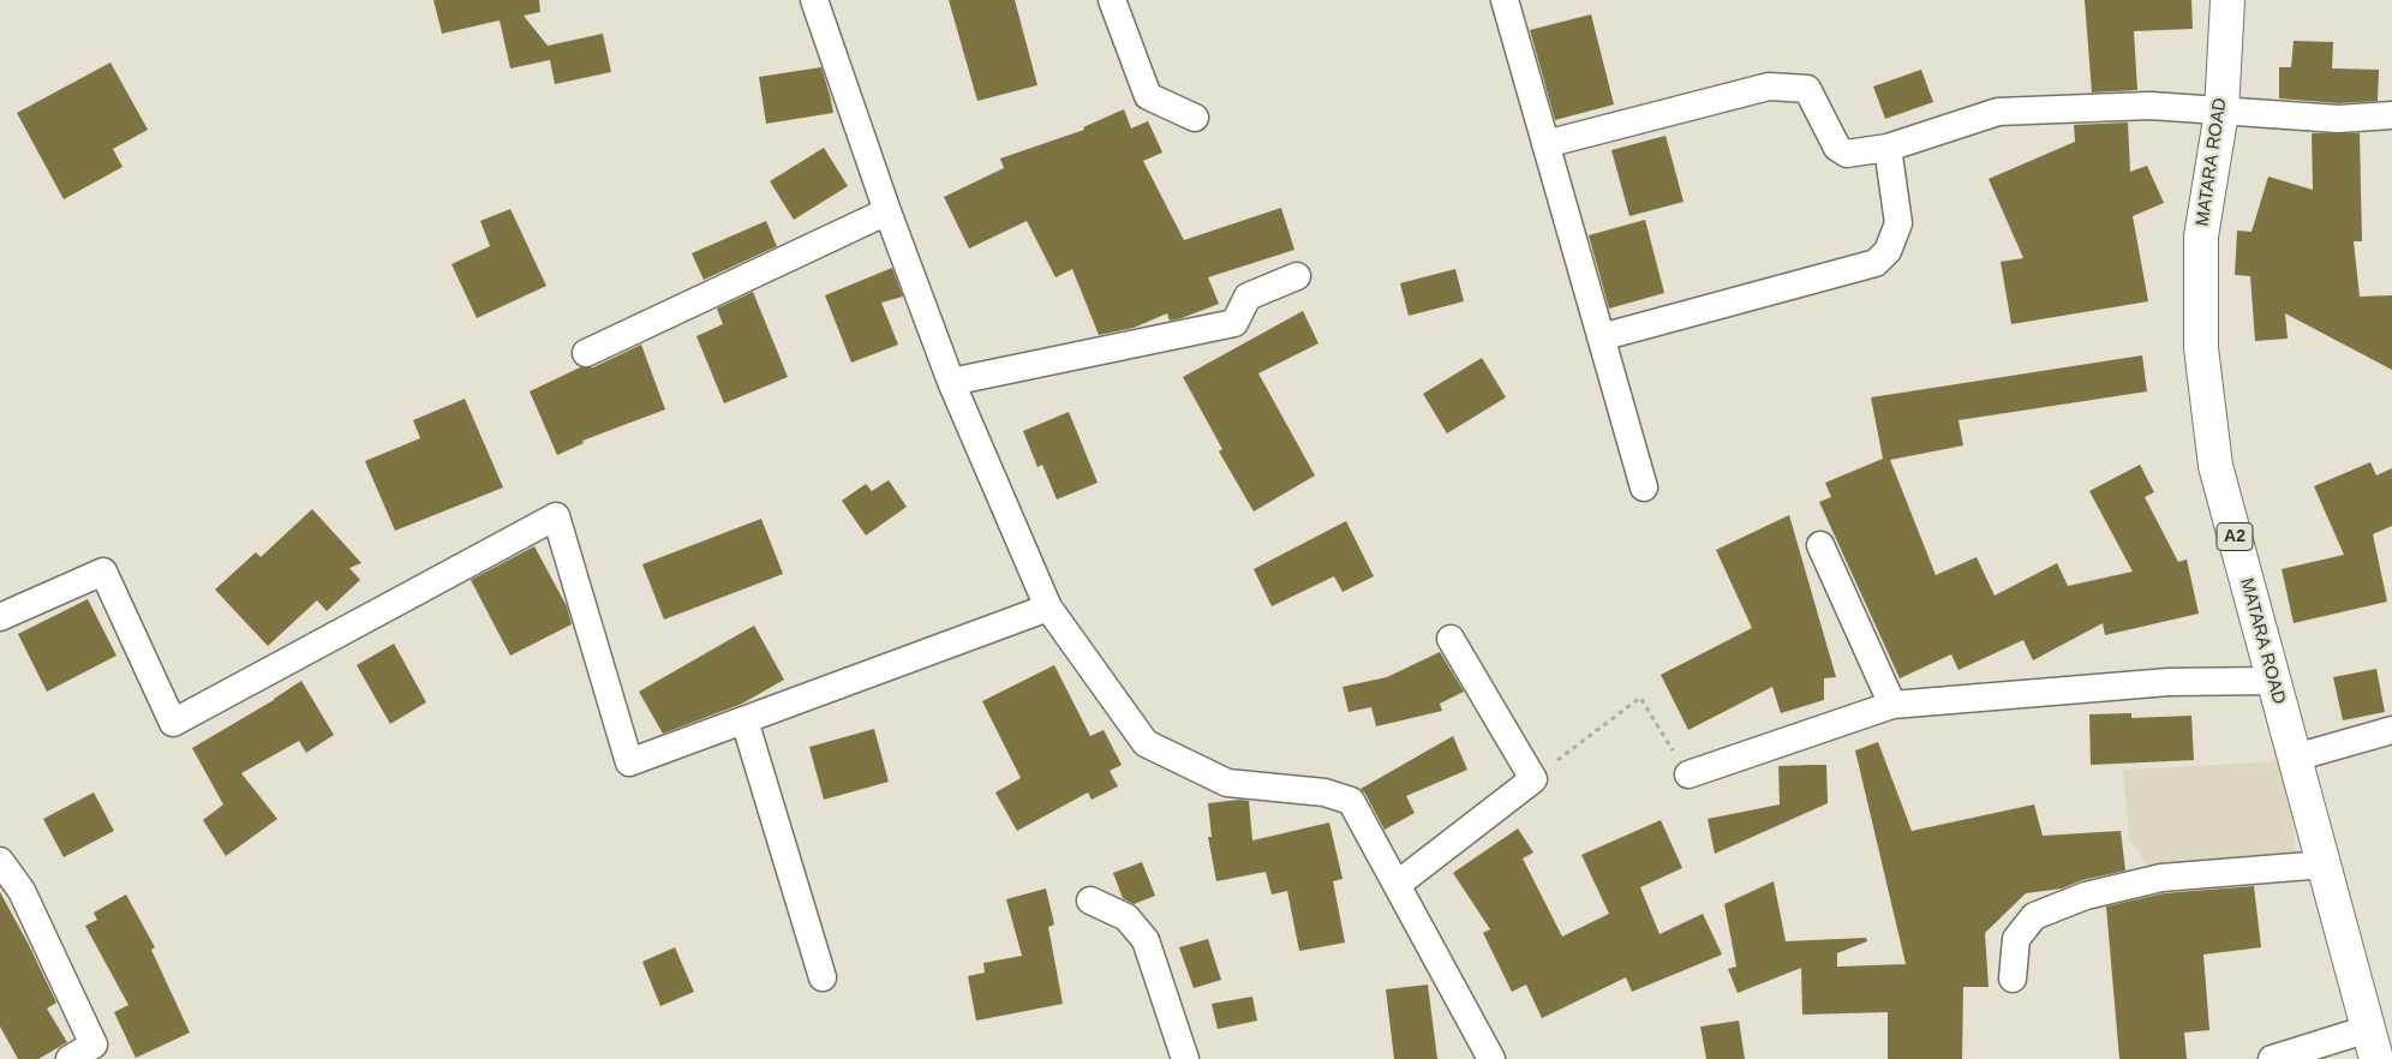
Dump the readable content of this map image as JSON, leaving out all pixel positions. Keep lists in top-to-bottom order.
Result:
{
  "streets": {
    "highway": ["MATARA ROAD", "A2"]
  }
}
